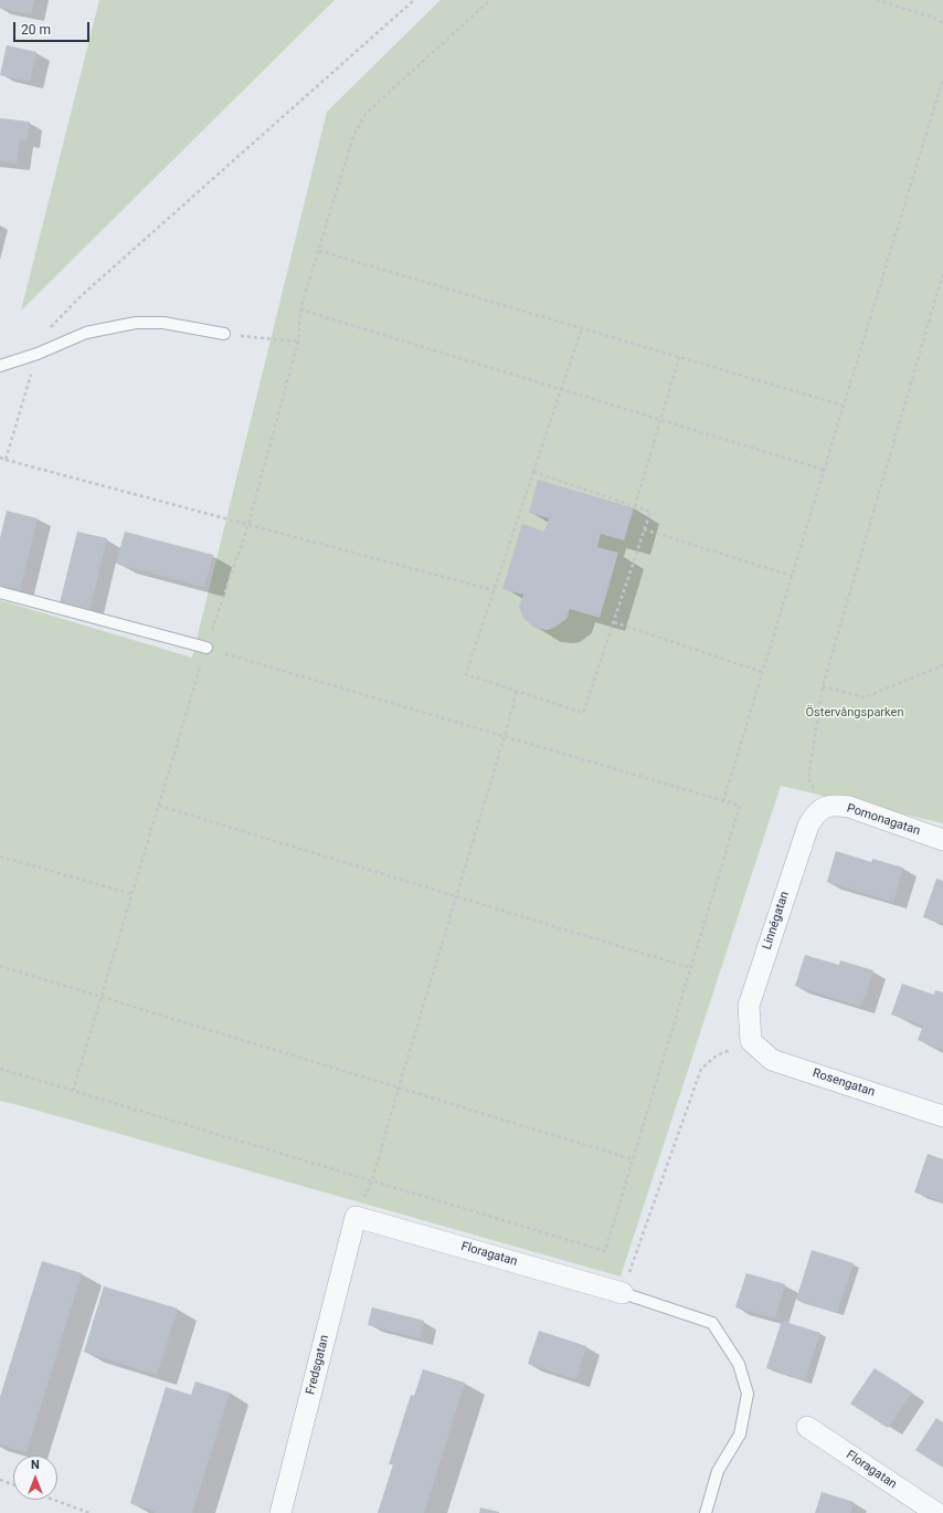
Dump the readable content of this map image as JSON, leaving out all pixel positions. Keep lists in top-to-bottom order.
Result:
{
  "streets": {
    "street": [
      "Pomonagatan",
      "Linnégatan",
      "Rosengatan",
      "Floragatan",
      "Fredsgatan"
    ]
  },
  "crossings": [
    ["Pomonagatan", "Linnégatan"],
    ["Linnégatan", "Rosengatan"],
    ["Floragatan", "Fredsgatan"]
  ],
  "parks": ["Östervångsparken"],
  "scale_bar": "20 m",
  "north": "top"
}
